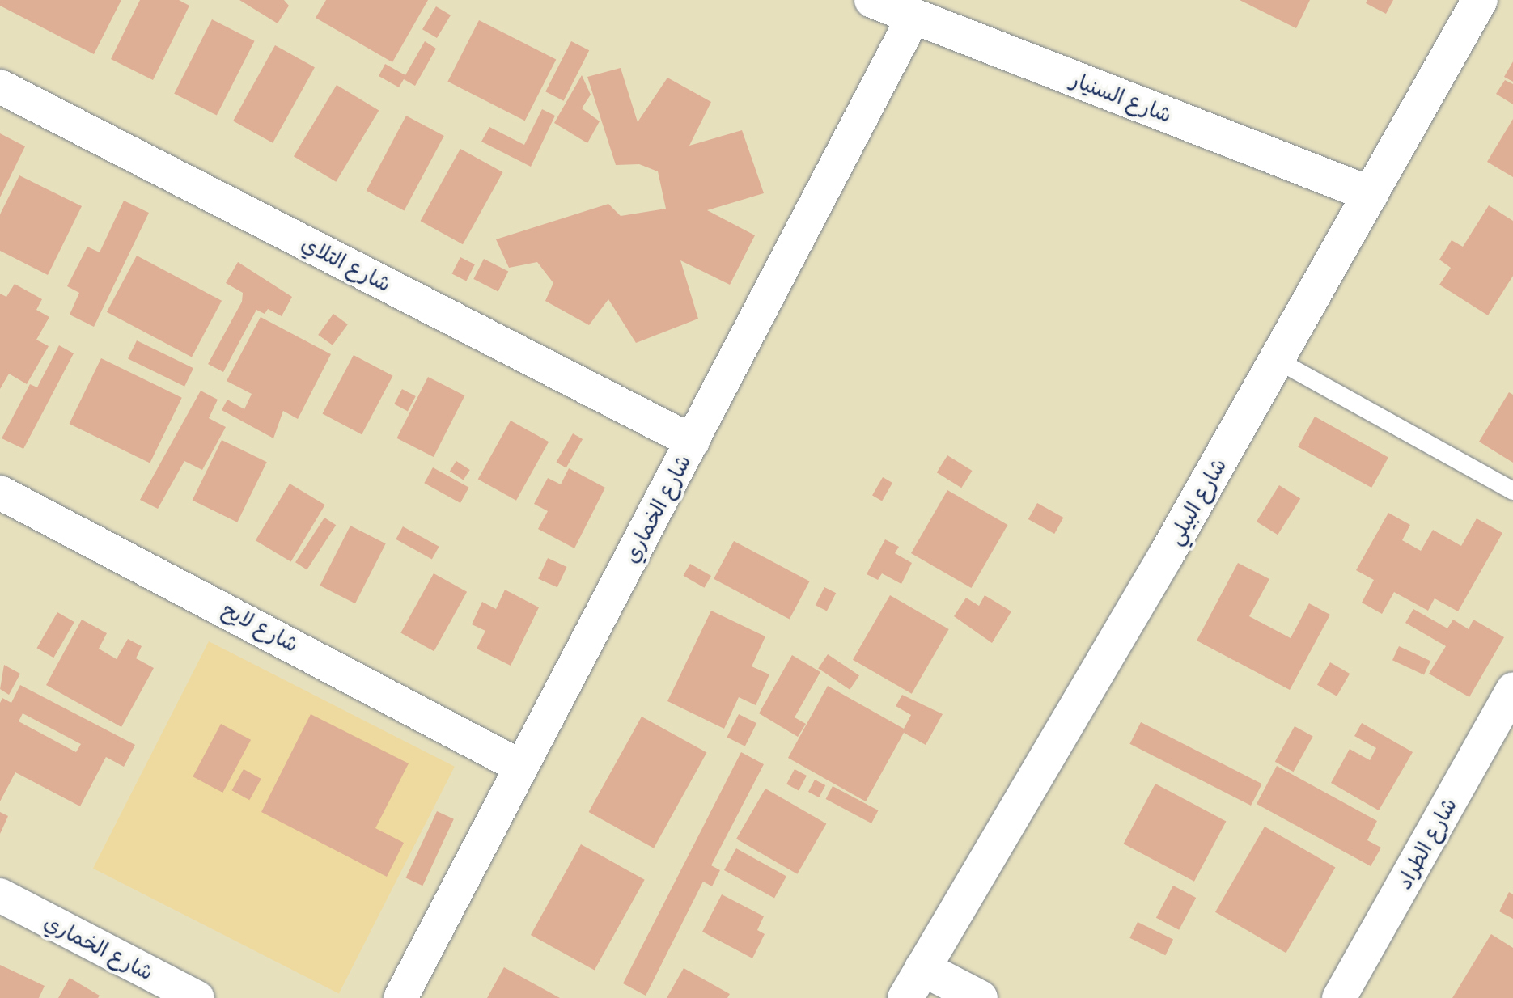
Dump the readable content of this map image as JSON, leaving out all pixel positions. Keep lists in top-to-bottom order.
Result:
{
  "streets": {
    "street": [
      "شارع السنيار",
      "شارع التلاي",
      "شارع البيلي",
      "شارع الخماري",
      "شارع لايح",
      "شارع الطراد"
    ]
  },
  "crossings": [
    ["شارع السنيار", "شارع البيلي"],
    ["شارع السنيار", "شارع الخماري"],
    ["شارع التلاي", "شارع الخماري"],
    ["شارع الخماري", "شارع لايح"]
  ]
}
